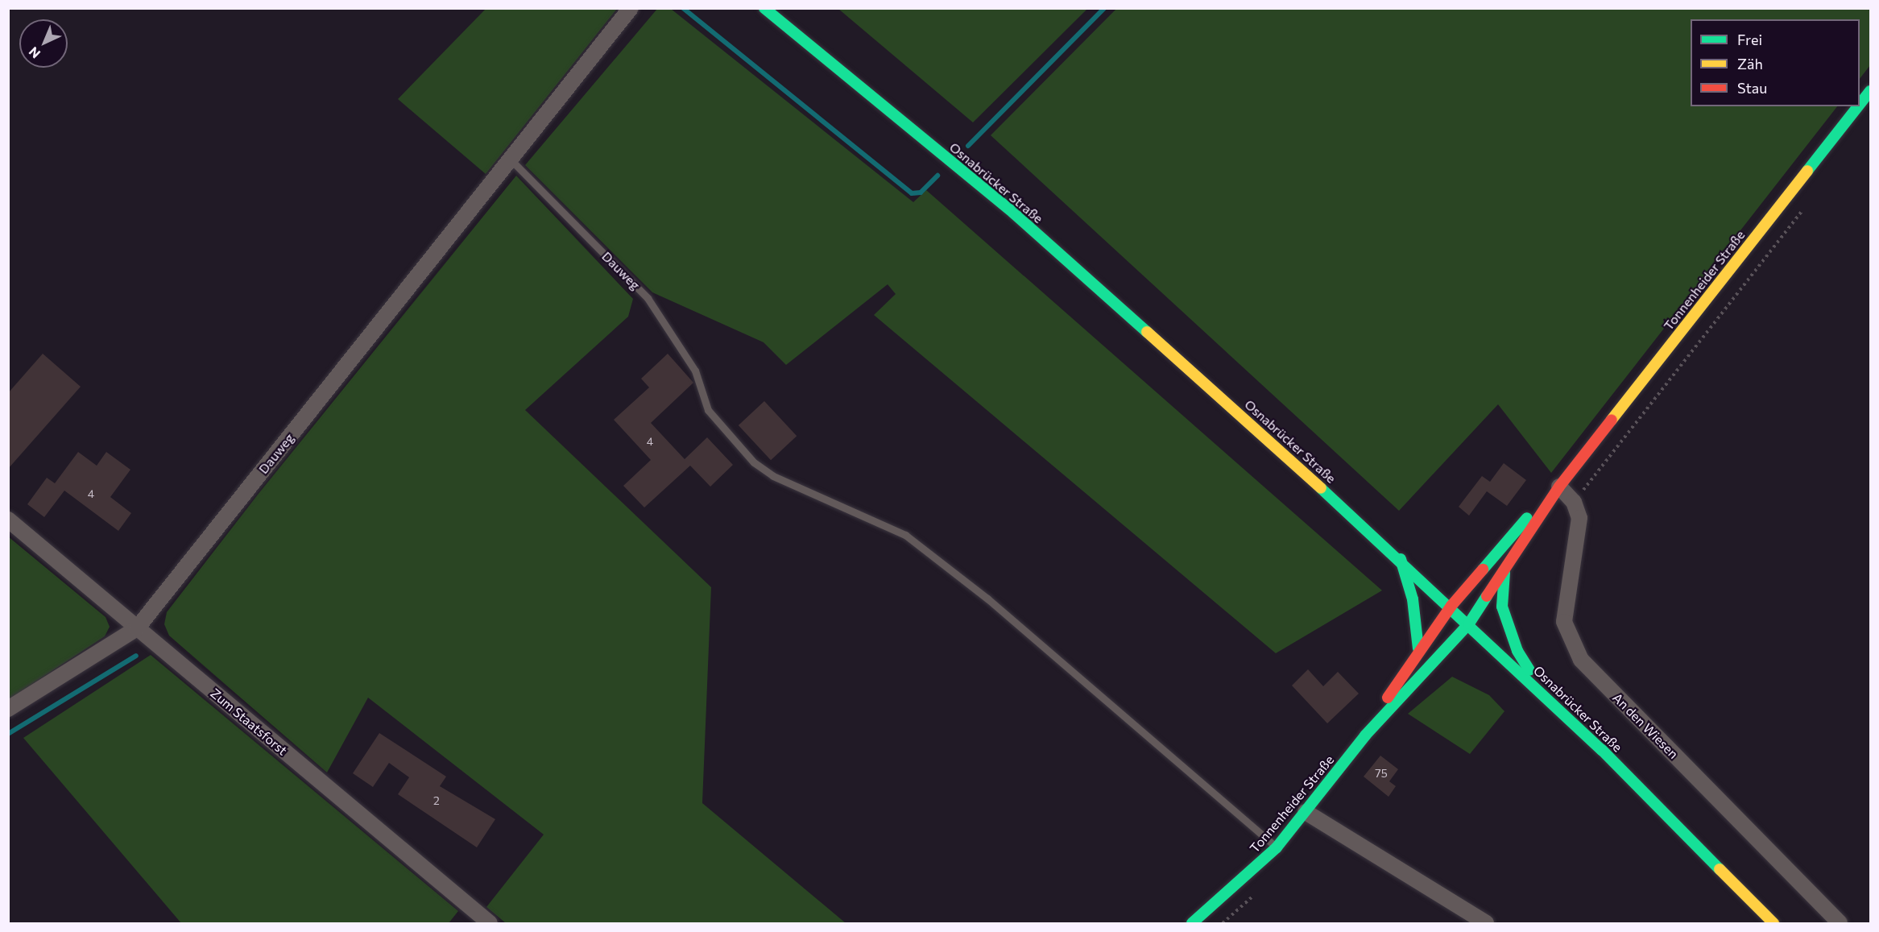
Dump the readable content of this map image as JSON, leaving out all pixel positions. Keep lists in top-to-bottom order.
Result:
{
  "streets": {
    "main road": ["Osnabrücker Straße", "Tonnenheider Straße"],
    "street": ["Dauweg", "Zum Staatsforst", "An den Wiesen"]
  },
  "crossings": [
    ["Osnabrücker Straße", "Tonnenheider Straße"],
    ["Dauweg", "Tonnenheider Straße"],
    ["Dauweg", "Zum Staatsforst"],
    ["Tonnenheider Straße", "An den Wiesen"]
  ],
  "house_numbers": [
    "4",
    "4",
    "75",
    "2"
  ],
  "legend": ["Frei", "Zäh", "Stau"],
  "north": "bottom left"
}
